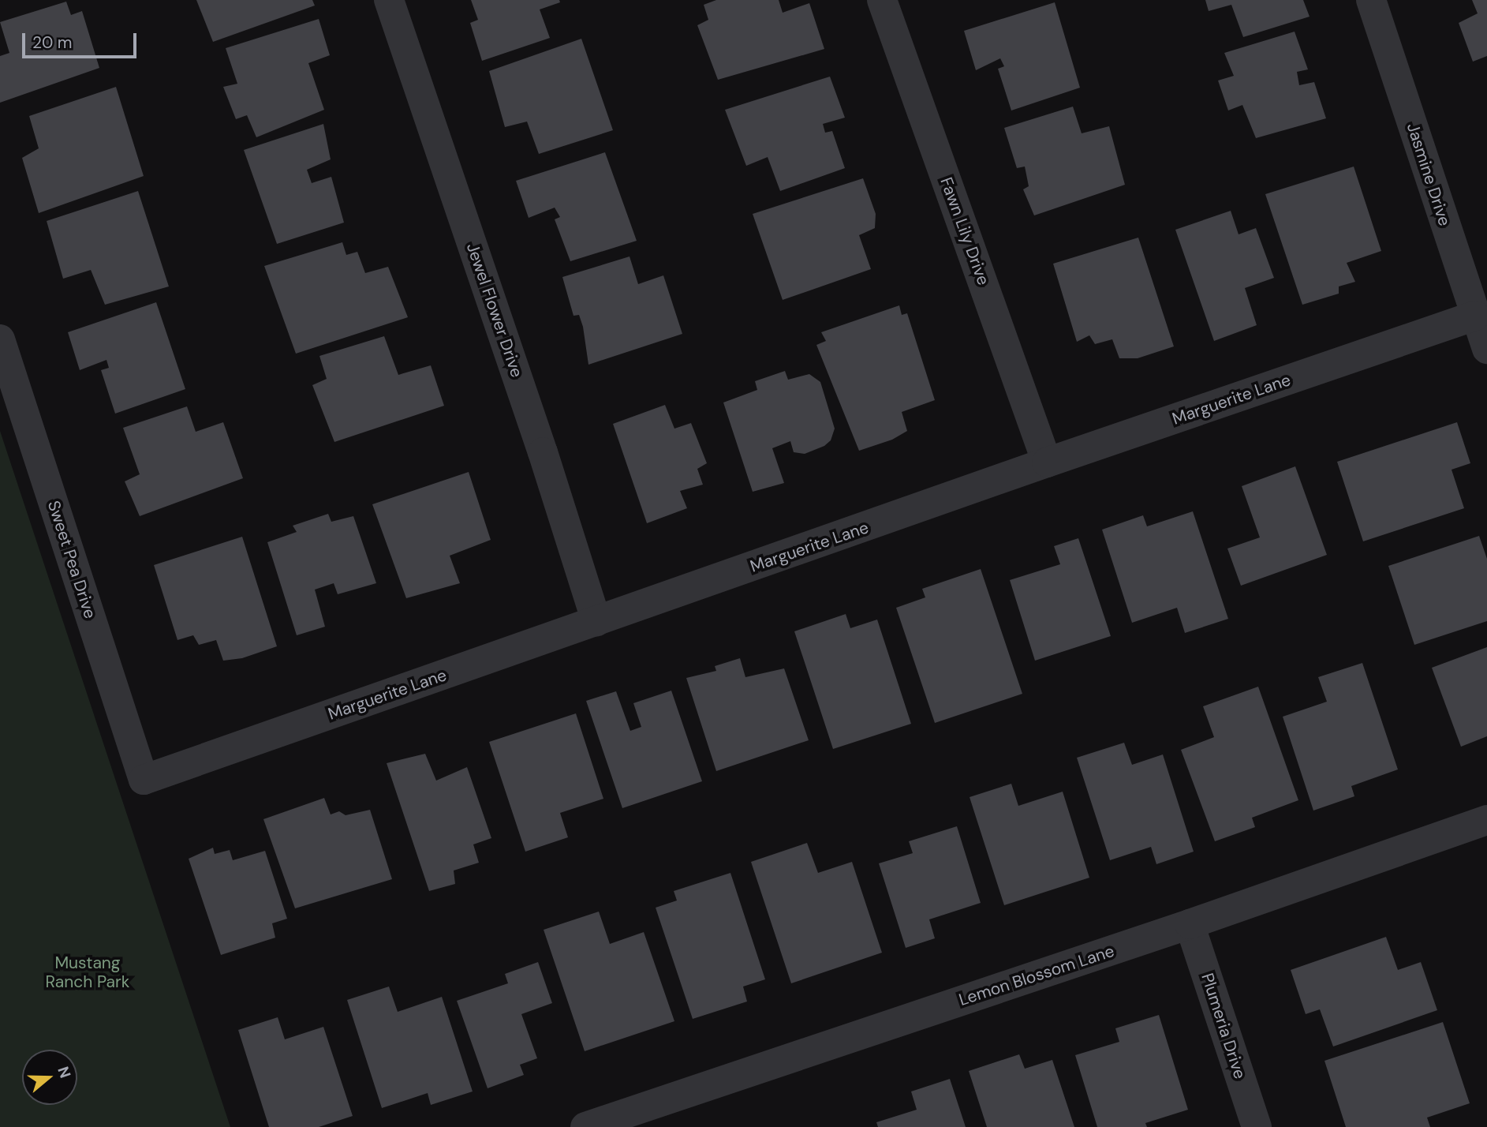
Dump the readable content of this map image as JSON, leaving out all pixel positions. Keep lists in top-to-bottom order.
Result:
{
  "streets": {
    "street": [
      "Jasmine Drive",
      "Fawn Lily Drive",
      "Jewel Flower Drive",
      "Marguerite Lane",
      "Sweet Pea Drive",
      "Lemon Blossom Lane",
      "Plumeria Drive"
    ]
  },
  "crossings": [
    ["Jasmine Drive", "Marguerite Lane"],
    ["Fawn Lily Drive", "Marguerite Lane"],
    ["Jewel Flower Drive", "Marguerite Lane"],
    ["Marguerite Lane", "Sweet Pea Drive"],
    ["Lemon Blossom Lane", "Plumeria Drive"]
  ],
  "parks": ["Mustang Ranch Park"],
  "scale_bar": "20 m",
  "north": "right"
}
